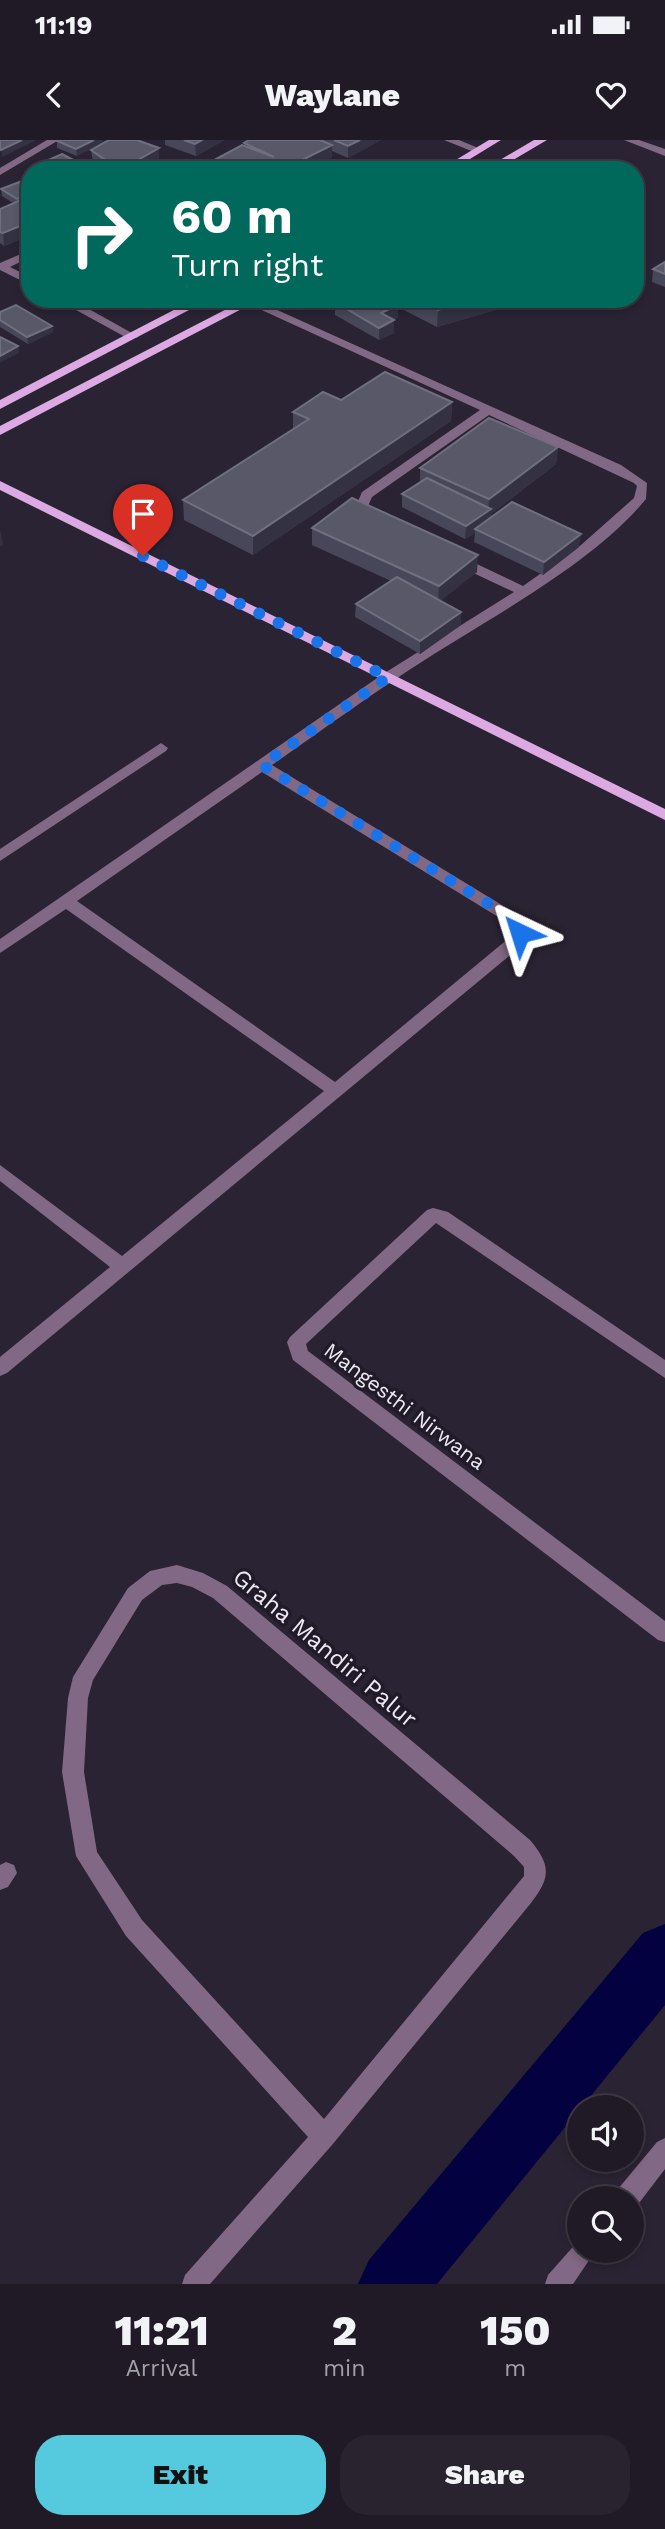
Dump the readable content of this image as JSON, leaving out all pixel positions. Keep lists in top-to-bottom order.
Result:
{
  "streets": {
    "street": ["Mangesthi Nirwana", "Graha Mandiri Palur"]
  },
  "page": {
    "status": "11:19",
    "header": "Waylane",
    "turn": ["60 m", "Turn right"],
    "eta": [
      "11:21",
      "Arrival",
      "2",
      "min",
      "150",
      "m"
    ],
    "buttons": ["Exit", "Share"]
  }
}
